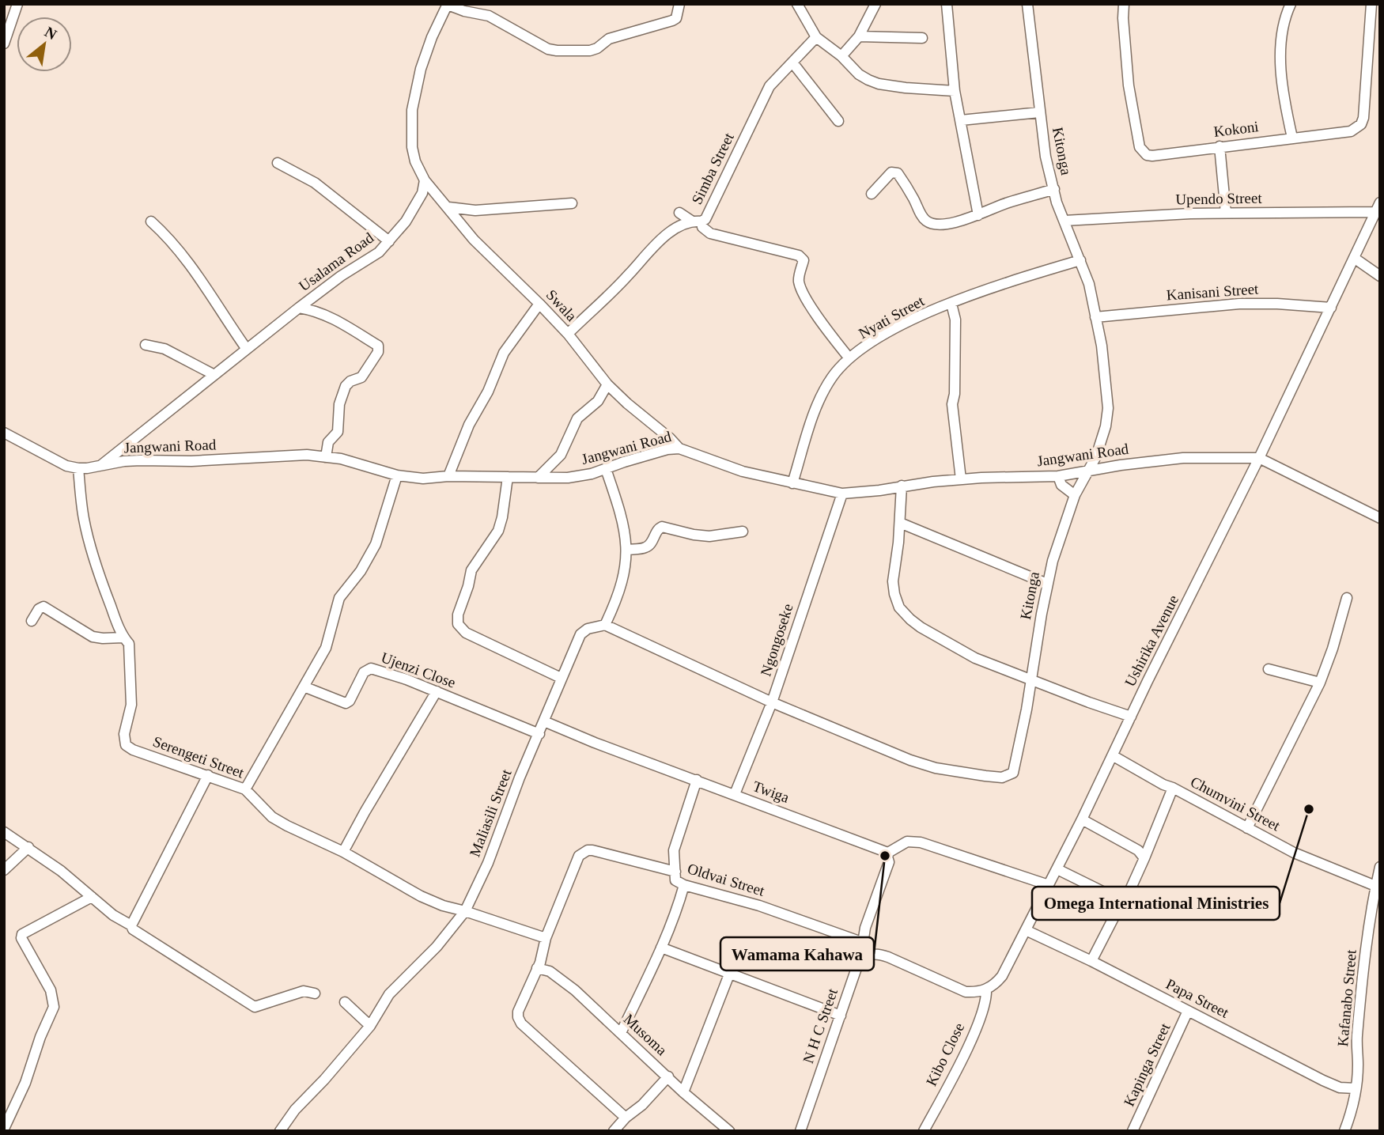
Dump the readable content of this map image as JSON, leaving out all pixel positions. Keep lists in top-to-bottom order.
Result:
{
  "streets": {
    "street": [
      "Kokoni",
      "Kitonga",
      "Simba Street",
      "Upendo Street",
      "Usalama Road",
      "Kanisani Street",
      "Swala",
      "Nyati Street",
      "Jangwani Road",
      "Ngongoseke",
      "Ushirika Avenue",
      "Ujenzi Close",
      "Serengeti Street",
      "Twiga",
      "Chumvini Street",
      "Maliasili Street",
      "Oldvai Street",
      "Papa Street",
      "Kafanabo Street",
      "N H C Street",
      "Musoma",
      "Kibo Close",
      "Kapinga Street"
    ]
  },
  "crossings": [
    ["Kitonga", "Upendo Street"],
    ["Kitonga", "Kanisani Street"],
    ["Kitonga", "Nyati Street"],
    ["Kitonga", "Jangwani Road"],
    ["Kitonga", "Ngongoseke"],
    ["Kitonga", "Maliasili Street"],
    ["Simba Street", "Swala"],
    ["Upendo Street", "Ushirika Avenue"],
    ["Usalama Road", "Swala"],
    ["Usalama Road", "Jangwani Road"],
    ["Kanisani Street", "Ushirika Avenue"],
    ["Swala", "Jangwani Road"],
    ["Nyati Street", "Jangwani Road"],
    ["Jangwani Road", "Ngongoseke"],
    ["Jangwani Road", "Ushirika Avenue"],
    ["Jangwani Road", "Serengeti Street"],
    ["Ngongoseke", "Twiga"],
    ["Ushirika Avenue", "Chumvini Street"],
    ["Ushirika Avenue", "Papa Street"],
    ["Ushirika Avenue", "Kibo Close"],
    ["Ujenzi Close", "Maliasili Street"],
    ["Serengeti Street", "Maliasili Street"],
    ["Twiga", "Maliasili Street"],
    ["Twiga", "Oldvai Street"],
    ["Chumvini Street", "Kafanabo Street"],
    ["Papa Street", "Kafanabo Street"],
    ["Papa Street", "Kapinga Street"]
  ],
  "places": ["Omega International Ministries", "Wamama Kahawa"],
  "north": "top right"
}
